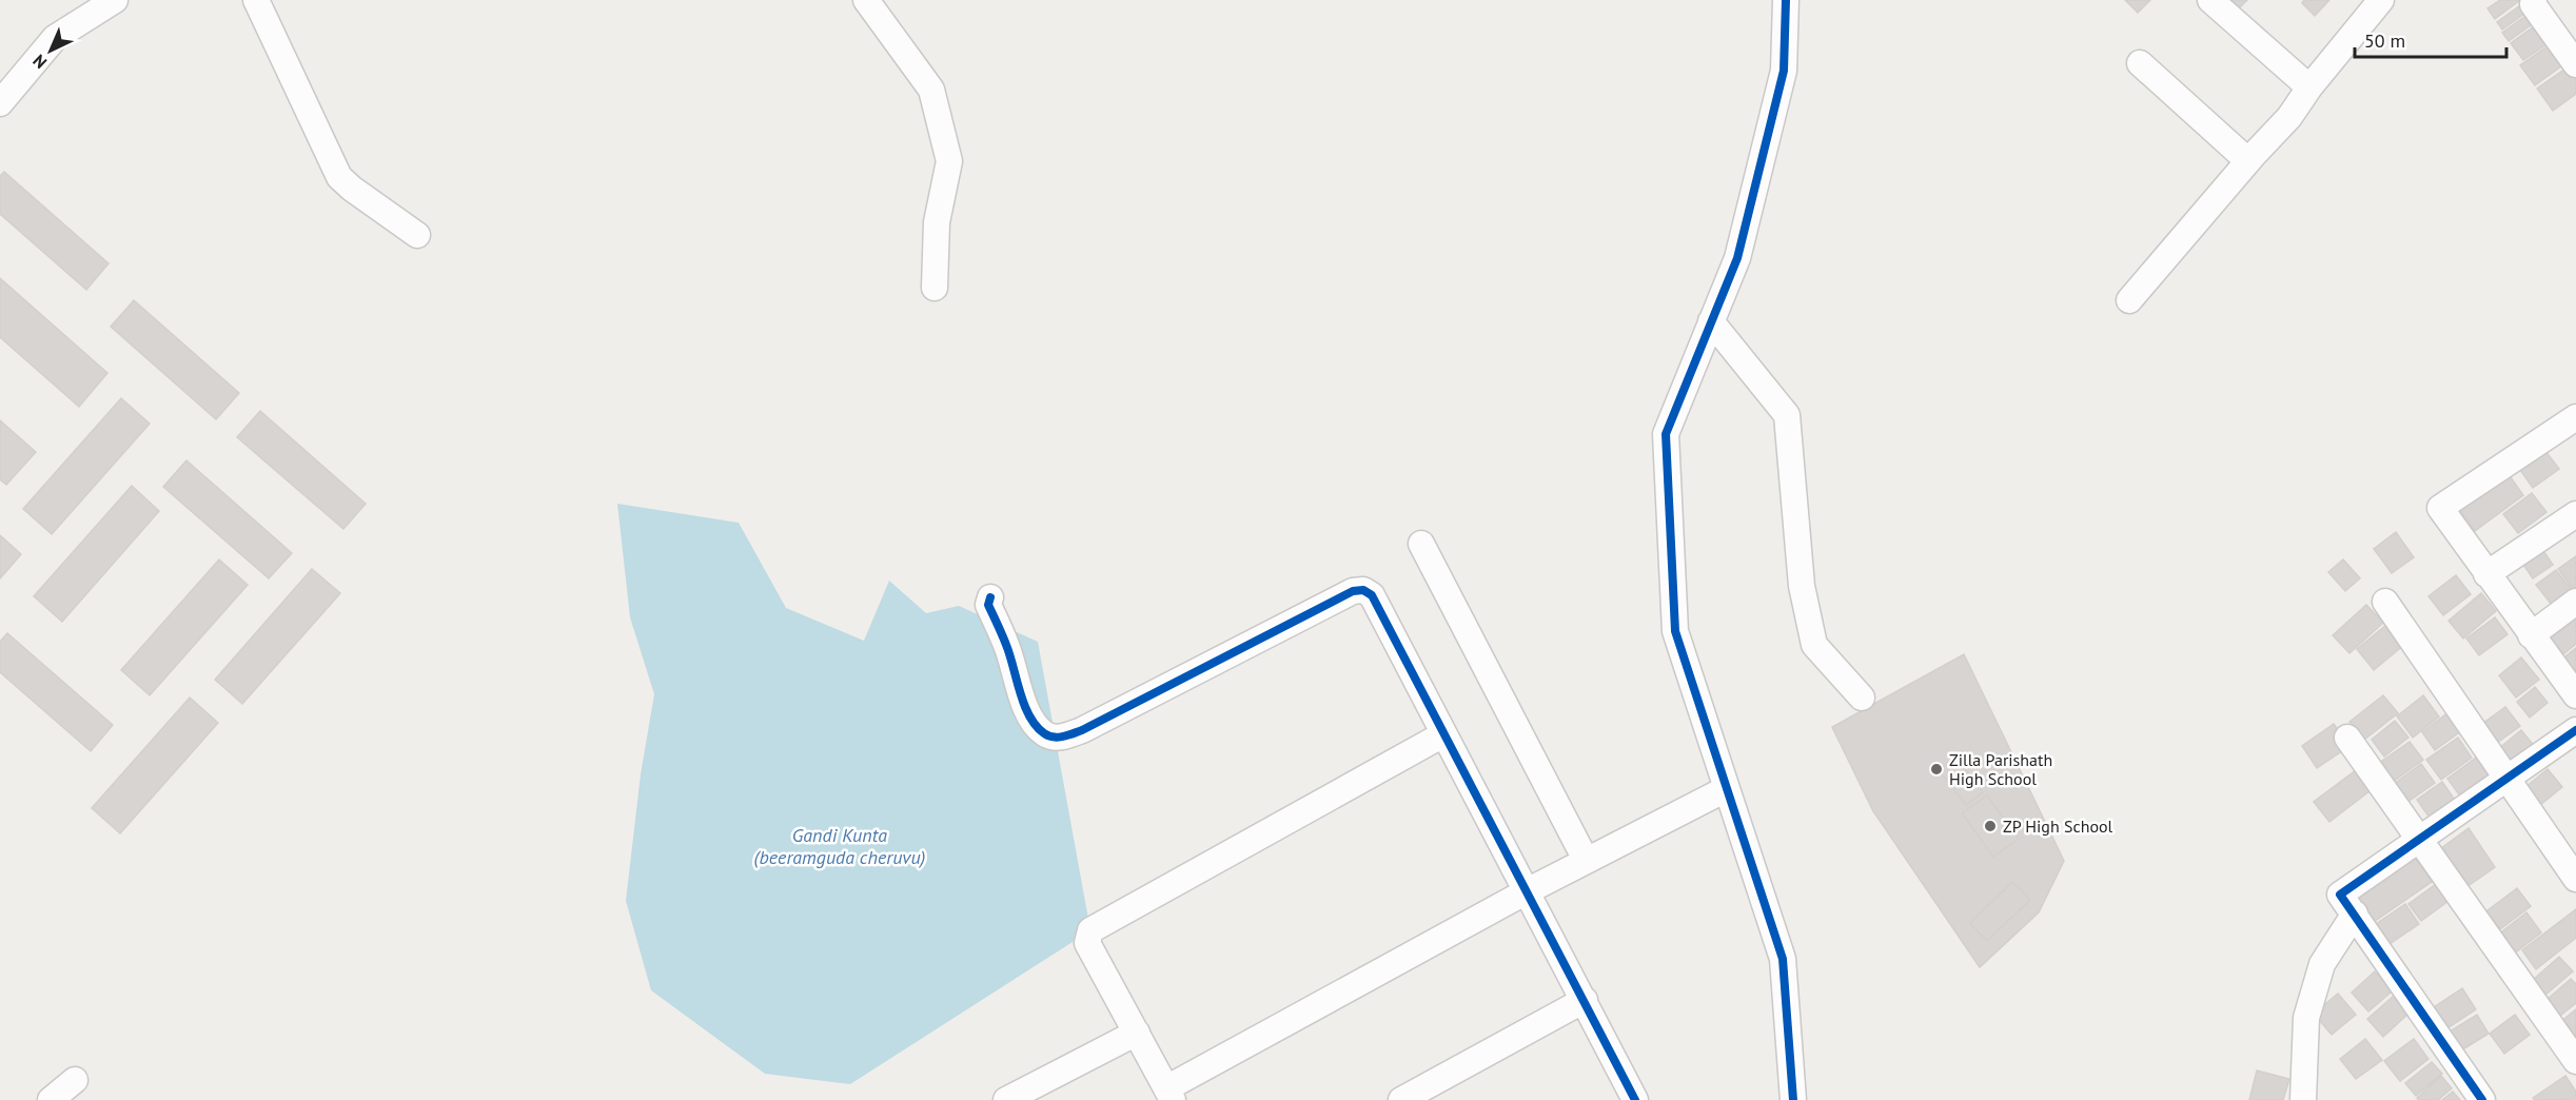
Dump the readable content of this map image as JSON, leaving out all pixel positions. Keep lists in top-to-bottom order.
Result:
{
  "water": ["Gandi Kunta (beeramguda cheruvu)"],
  "places": ["Zilla Parishath High School", "ZP High School"],
  "scale_bar": "50 m",
  "north": "bottom left"
}
